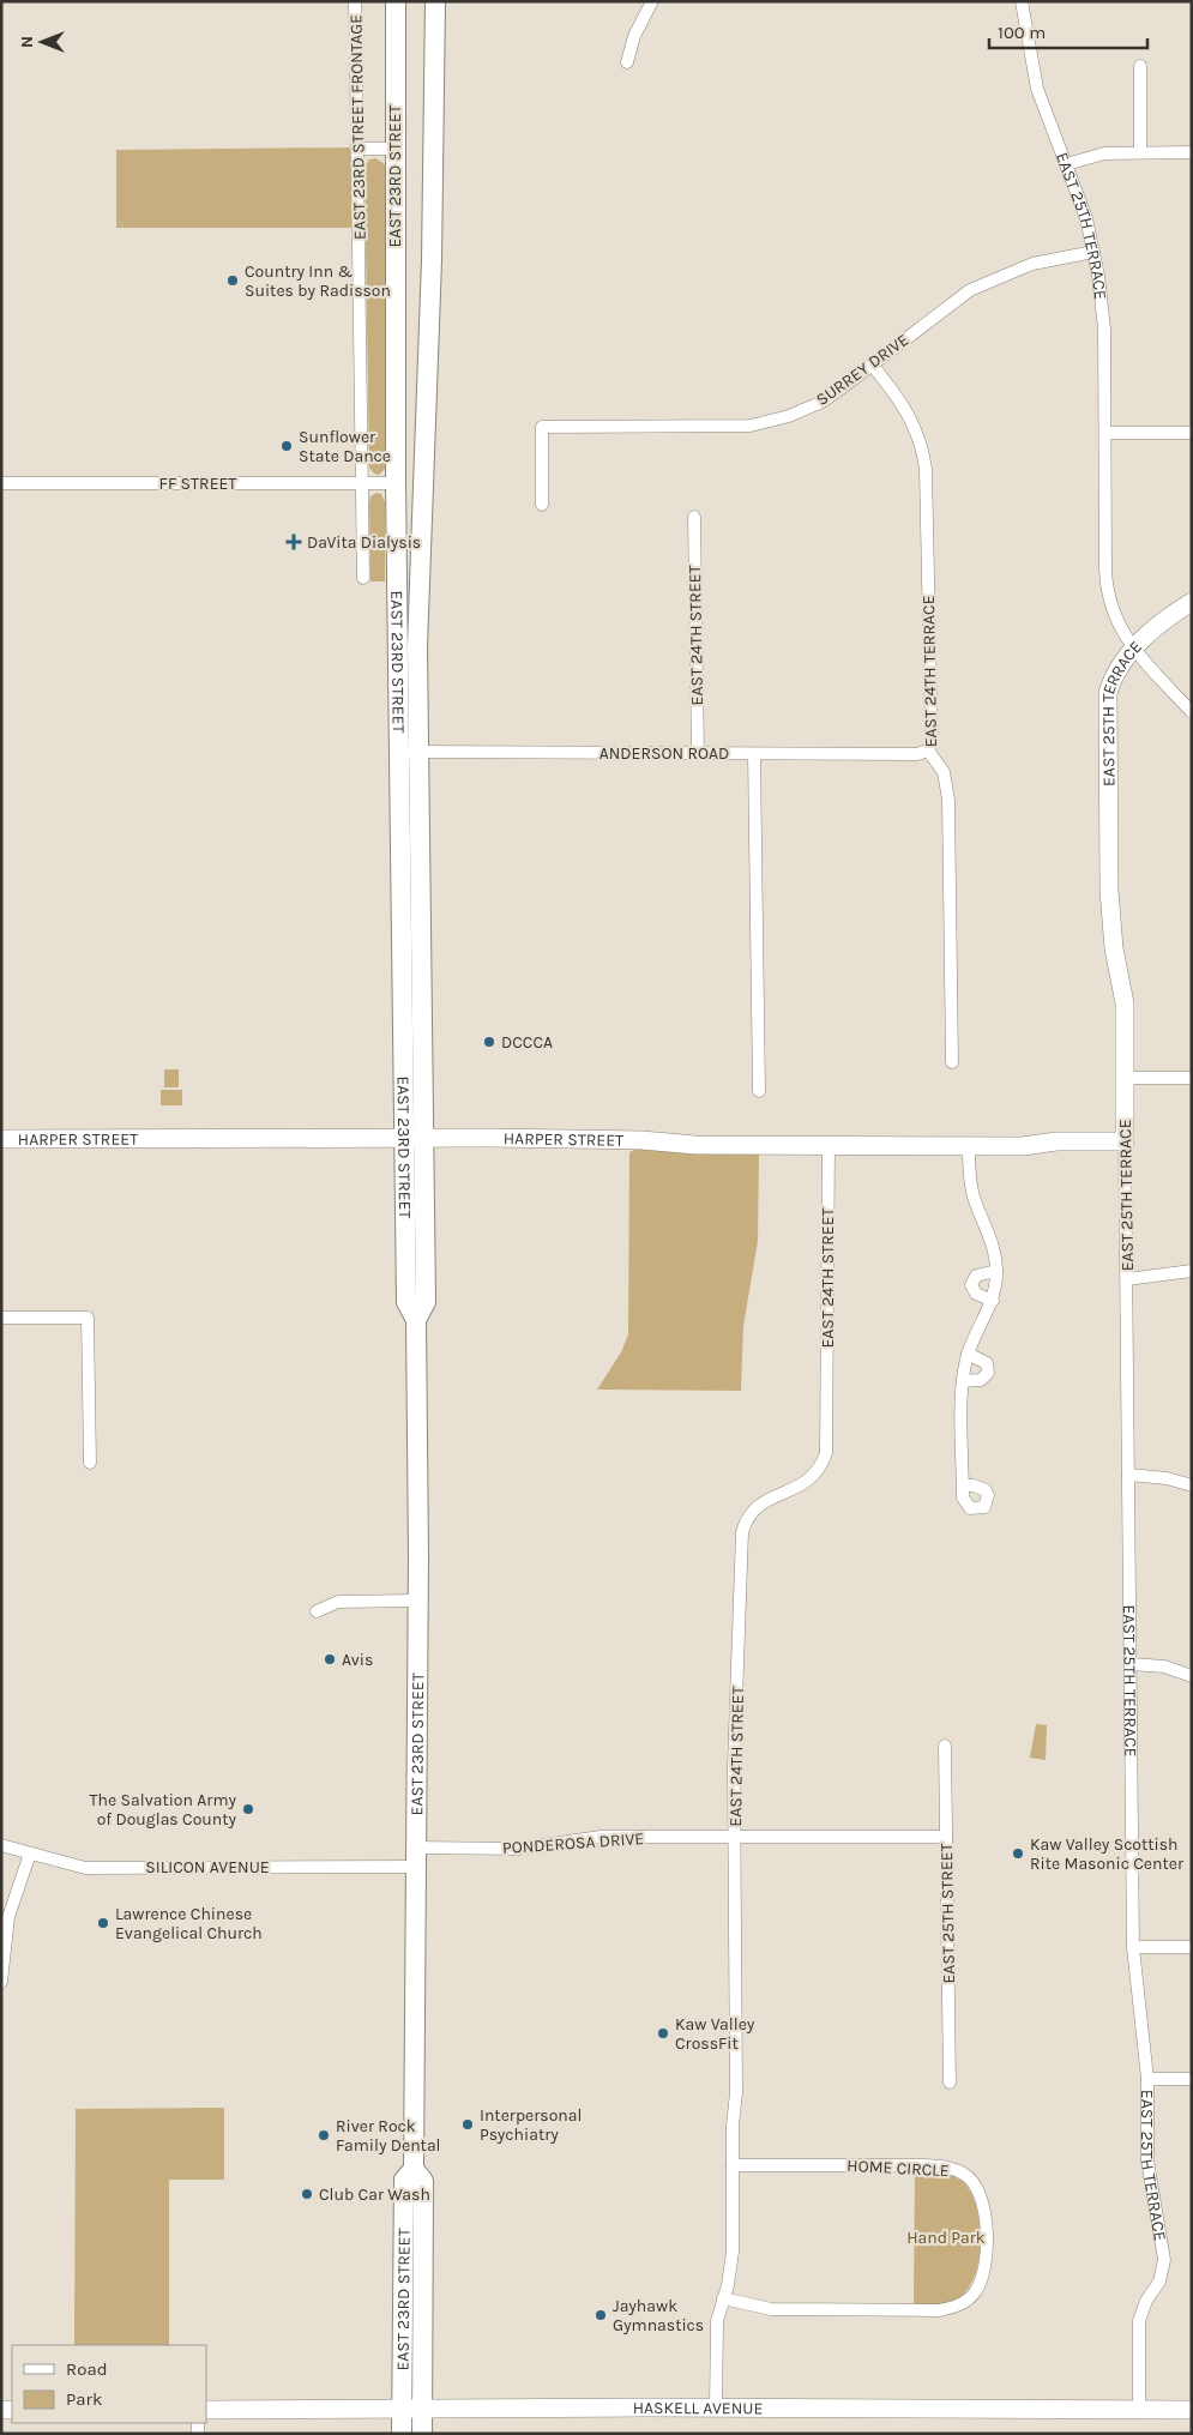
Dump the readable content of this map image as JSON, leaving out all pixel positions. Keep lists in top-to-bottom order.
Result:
{
  "streets": {
    "main road": ["EAST 23RD STREET"],
    "street": [
      "EAST 23RD STREET FRONTAGE",
      "EAST 25TH TERRACE",
      "SURREY DRIVE",
      "FF STREET",
      "EAST 24TH STREET",
      "EAST 24TH TERRACE",
      "ANDERSON ROAD",
      "HARPER STREET",
      "PONDEROSA DRIVE",
      "SILICON AVENUE",
      "EAST 25TH STREET",
      "HOME CIRCLE",
      "HASKELL AVENUE"
    ]
  },
  "crossings": [
    ["EAST 23RD STREET FRONTAGE", "FF STREET"],
    ["EAST 23RD STREET", "FF STREET"],
    ["EAST 23RD STREET", "ANDERSON ROAD"],
    ["EAST 23RD STREET", "HARPER STREET"],
    ["EAST 23RD STREET", "PONDEROSA DRIVE"],
    ["EAST 23RD STREET", "SILICON AVENUE"],
    ["EAST 23RD STREET", "HASKELL AVENUE"],
    ["EAST 25TH TERRACE", "SURREY DRIVE"],
    ["EAST 25TH TERRACE", "HARPER STREET"],
    ["EAST 25TH TERRACE", "HASKELL AVENUE"],
    ["SURREY DRIVE", "EAST 24TH TERRACE"],
    ["EAST 24TH STREET", "ANDERSON ROAD"],
    ["EAST 24TH STREET", "HARPER STREET"],
    ["EAST 24TH STREET", "PONDEROSA DRIVE"],
    ["EAST 24TH STREET", "HOME CIRCLE"],
    ["EAST 24TH STREET", "HASKELL AVENUE"],
    ["EAST 24TH TERRACE", "ANDERSON ROAD"],
    ["PONDEROSA DRIVE", "SILICON AVENUE"],
    ["PONDEROSA DRIVE", "EAST 25TH STREET"]
  ],
  "parks": ["Hand Park"],
  "places": {
    "other": [
      "Country Inn & Suites by Radisson",
      "Sunflower State Dance",
      "DCCCA",
      "Avis",
      "The Salvation Army of Douglas County",
      "Kaw Valley Scottish Rite Masonic Center",
      "Lawrence Chinese Evangelical Church",
      "Kaw Valley CrossFit",
      "Interpersonal Psychiatry",
      "River Rock Family Dental",
      "Club Car Wash",
      "Jayhawk Gymnastics"
    ],
    "health": ["DaVita Dialysis"]
  },
  "legend": ["Road", "Park"],
  "scale_bar": "100 m",
  "north": "left"
}
